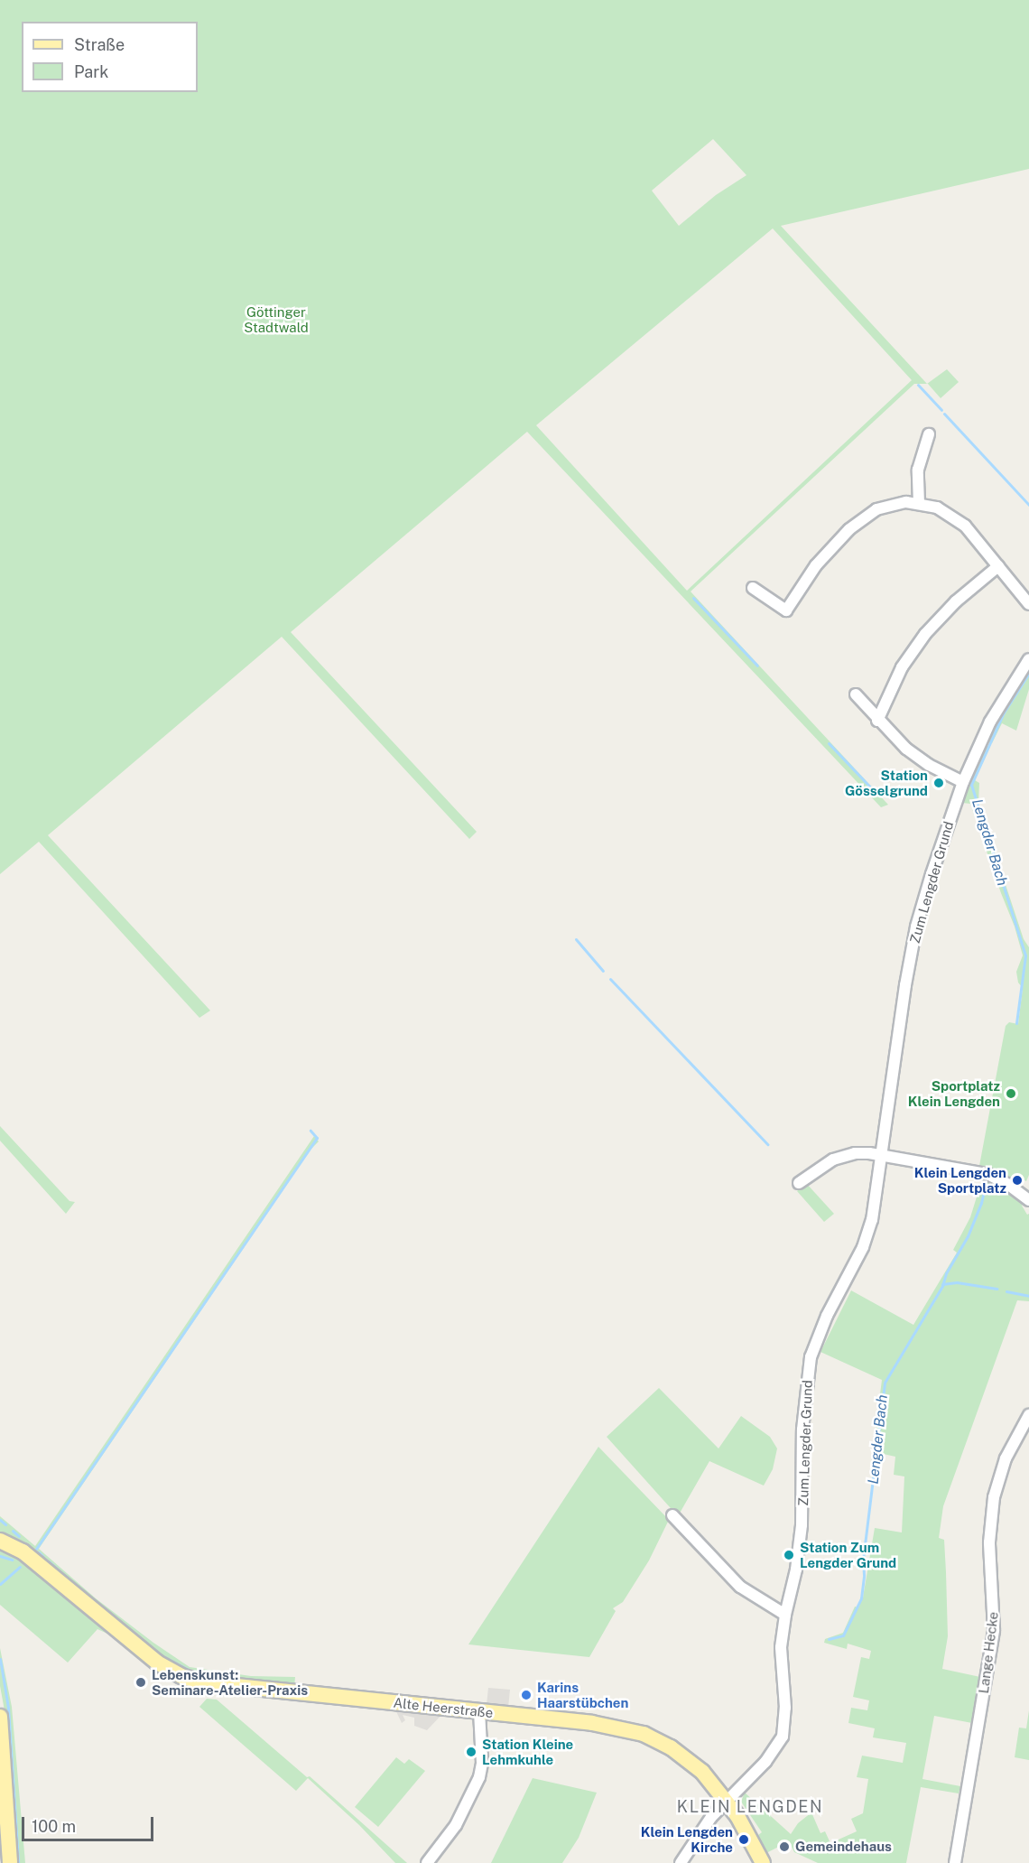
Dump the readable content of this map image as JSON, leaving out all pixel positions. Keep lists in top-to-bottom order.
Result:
{
  "streets": {
    "main road": ["Alte Heerstraße"],
    "street": ["Zum Lengder Grund", "Lange Hecke"]
  },
  "crossings": [
    ["Zum Lengder Grund", "Alte Heerstraße"]
  ],
  "districts": ["KLEIN LENGDEN"],
  "water": ["Lengder Bach"],
  "parks": ["Göttinger Stadtwald"],
  "places": [
    "Station Gösselgrund",
    "Sportplatz Klein Lengden",
    "Klein Lengden Sportplatz",
    "Station Zum Lengder Grund",
    "Lebenskunst: Seminare-Atelier-Praxis",
    "Karins Haarstübchen",
    "Station Kleine Lehmkuhle",
    "Klein Lengden Kirche",
    "Gemeindehaus"
  ],
  "legend": ["Straße", "Park"],
  "scale_bar": "100 m"
}
